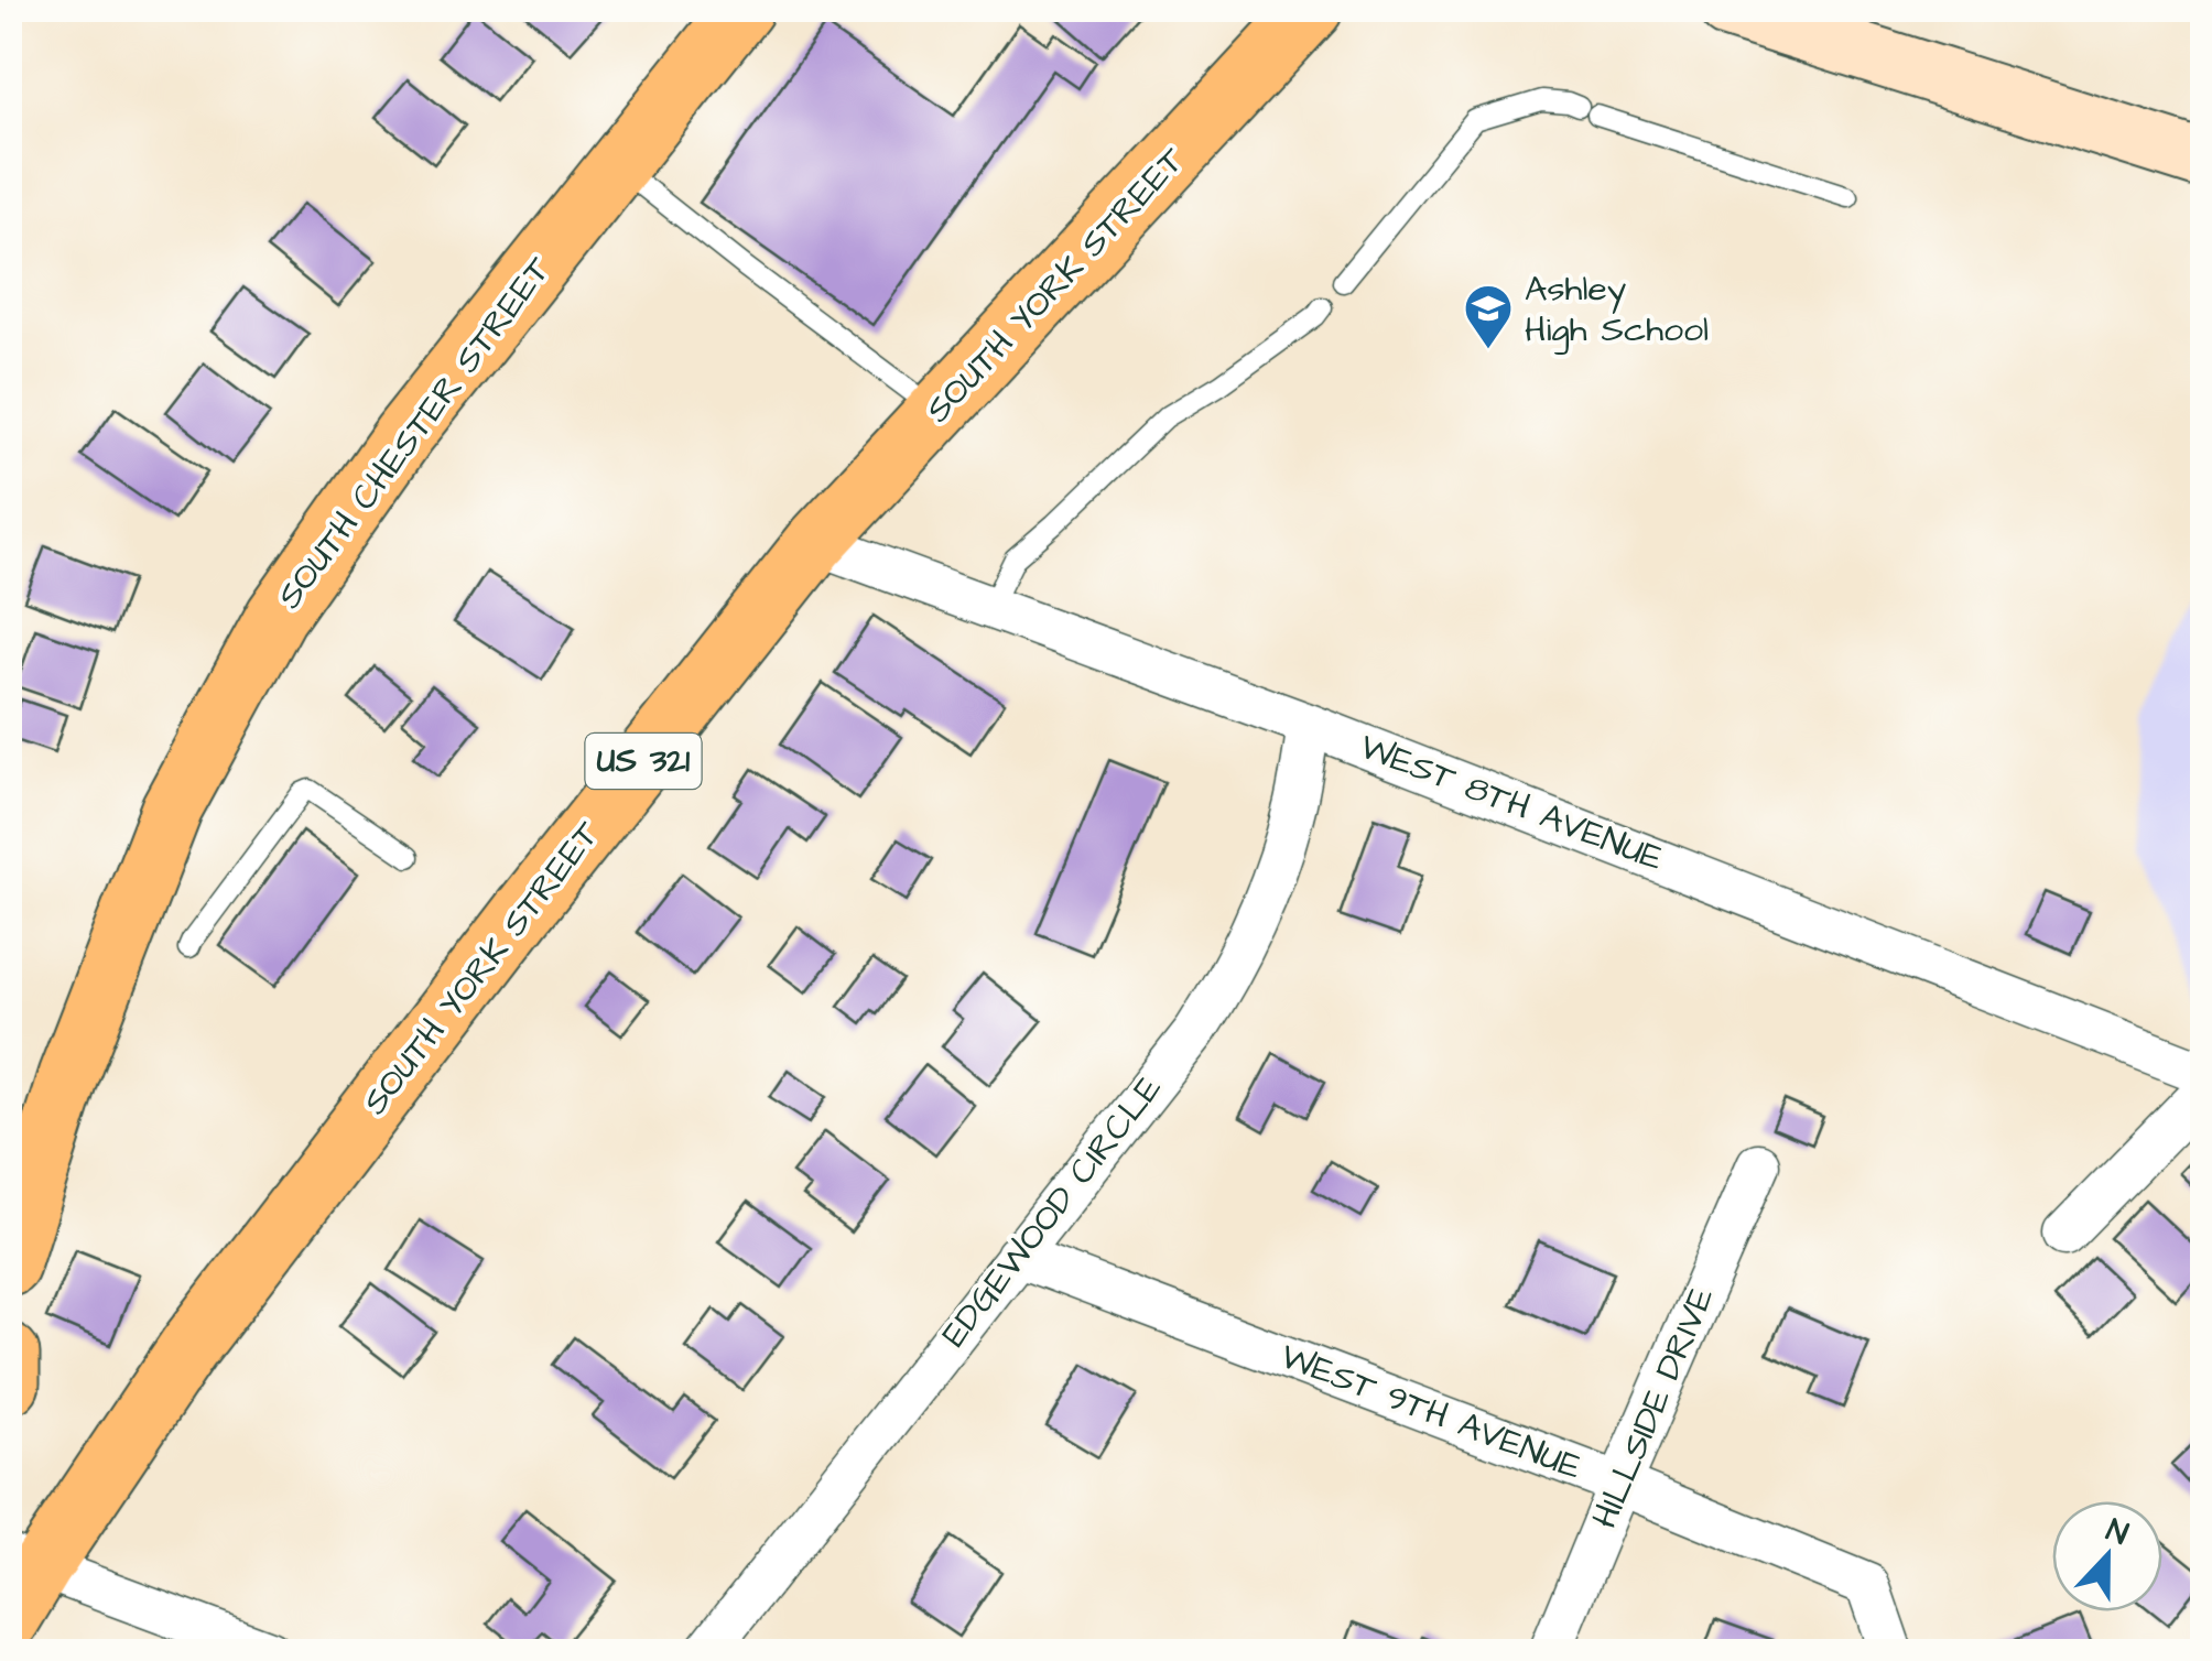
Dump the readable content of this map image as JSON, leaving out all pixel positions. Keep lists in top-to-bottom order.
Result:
{
  "streets": {
    "main road": ["SOUTH YORK STREET", "SOUTH CHESTER STREET", "US 321"],
    "street": [
      "WEST 8TH AVENUE",
      "EDGEWOOD CIRCLE",
      "HILLSIDE DRIVE",
      "WEST 9TH AVENUE"
    ]
  },
  "crossings": [
    ["SOUTH YORK STREET", "WEST 8TH AVENUE"],
    ["WEST 8TH AVENUE", "EDGEWOOD CIRCLE"],
    ["EDGEWOOD CIRCLE", "WEST 9TH AVENUE"],
    ["HILLSIDE DRIVE", "WEST 9TH AVENUE"]
  ],
  "places": {
    "school or university": ["Ashley High School"]
  },
  "north": "top"
}
